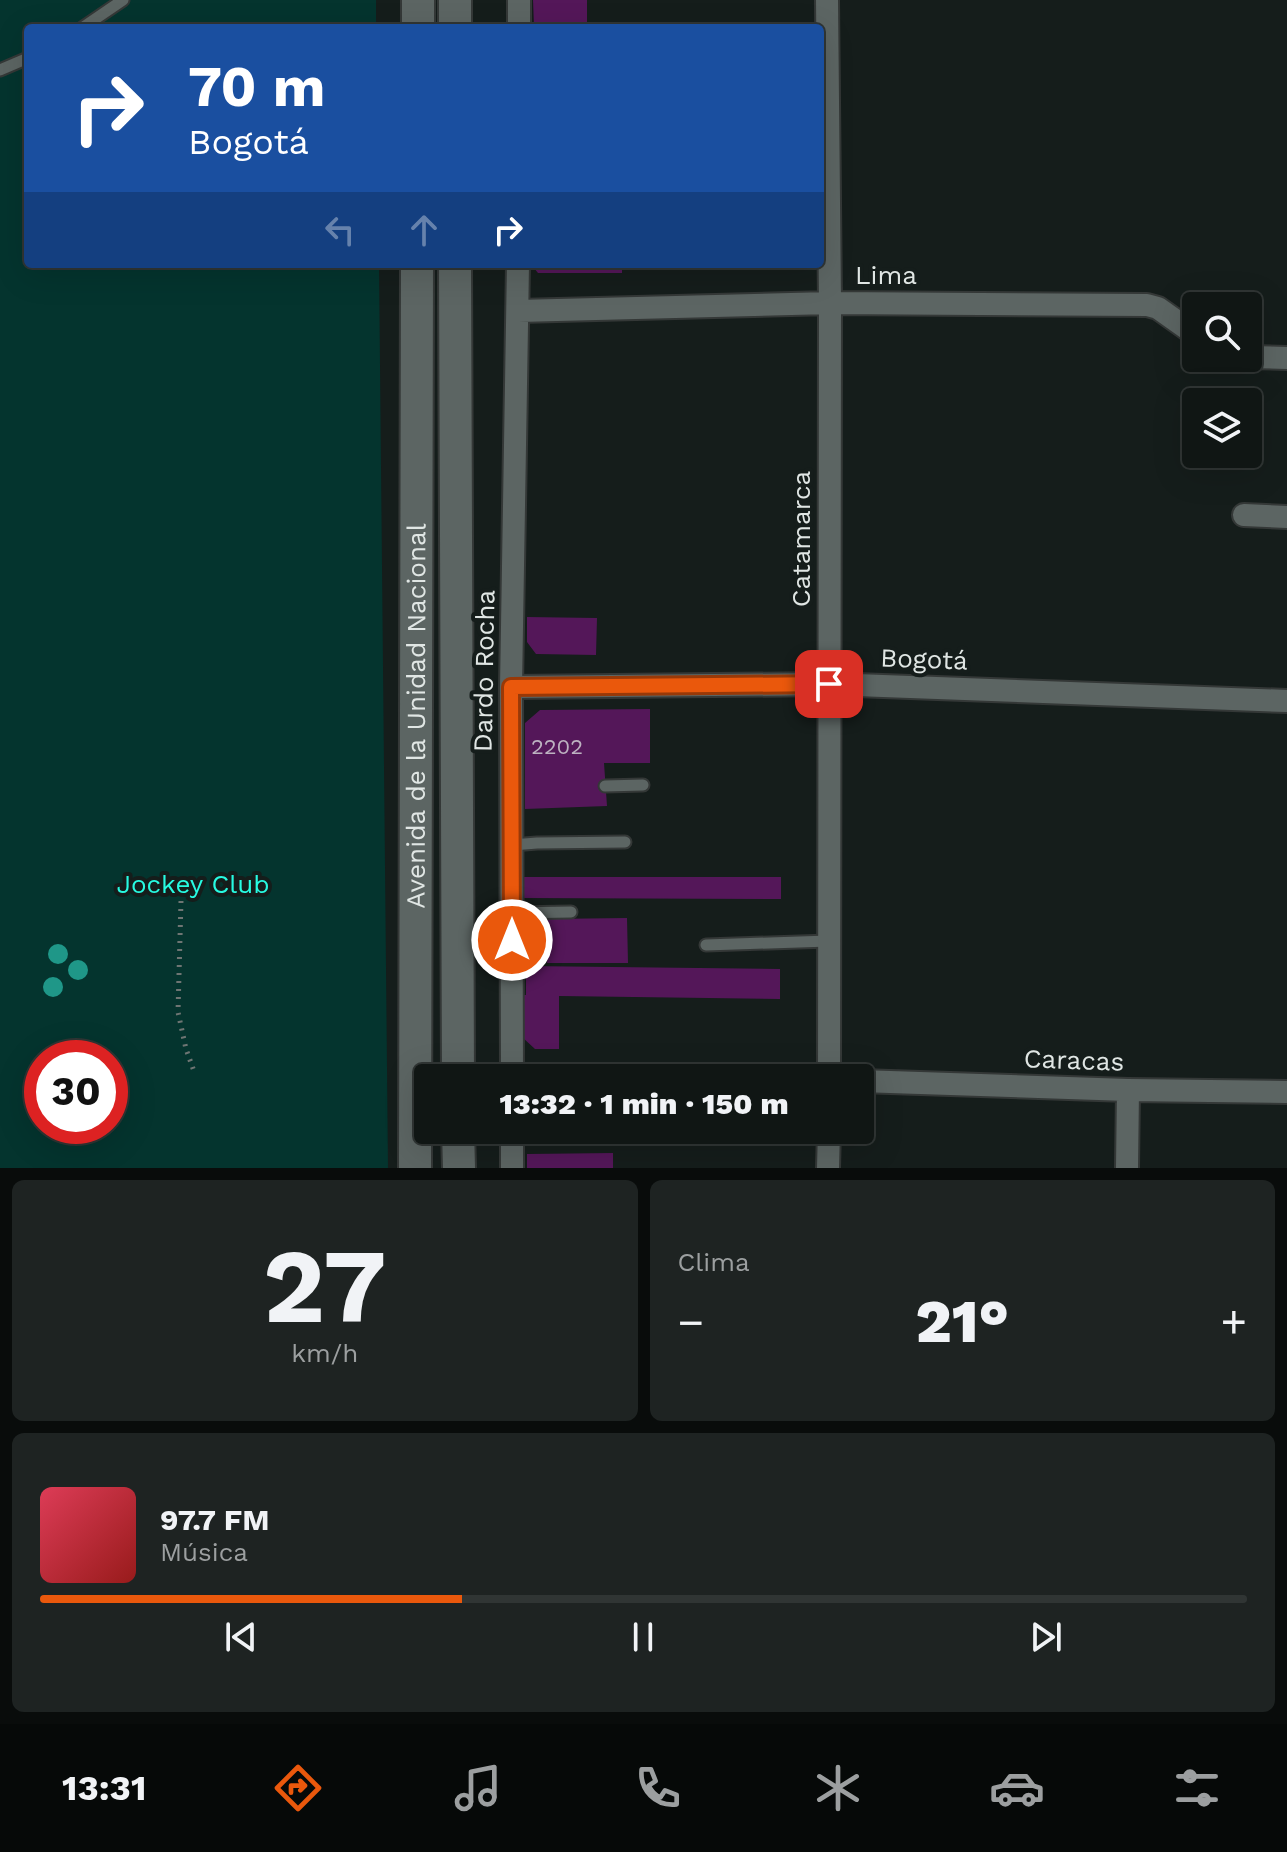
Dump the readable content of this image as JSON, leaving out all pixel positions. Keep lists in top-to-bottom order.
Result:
{
  "streets": {
    "main road": ["Avenida de la Unidad Nacional"],
    "street": [
      "Lima",
      "Catamarca",
      "Bogotá",
      "Dardo Rocha",
      "Caracas"
    ]
  },
  "crossings": [
    ["Lima", "Catamarca"],
    ["Lima", "Dardo Rocha"],
    ["Catamarca", "Bogotá"],
    ["Bogotá", "Dardo Rocha"]
  ],
  "parks": ["Jockey Club"],
  "house_numbers": ["2202"],
  "page": {
    "turn": ["70 m", "Bogotá"],
    "limit": "30",
    "trip": "13:32 · 1 min · 150 m",
    "tile": [
      ["27", "km/h"],
      "Clima"
    ],
    "heat": ["−", "21°", "+"],
    "song": ["97.7 FM", "Música"],
    "tabs": "13:31"
  }
}
